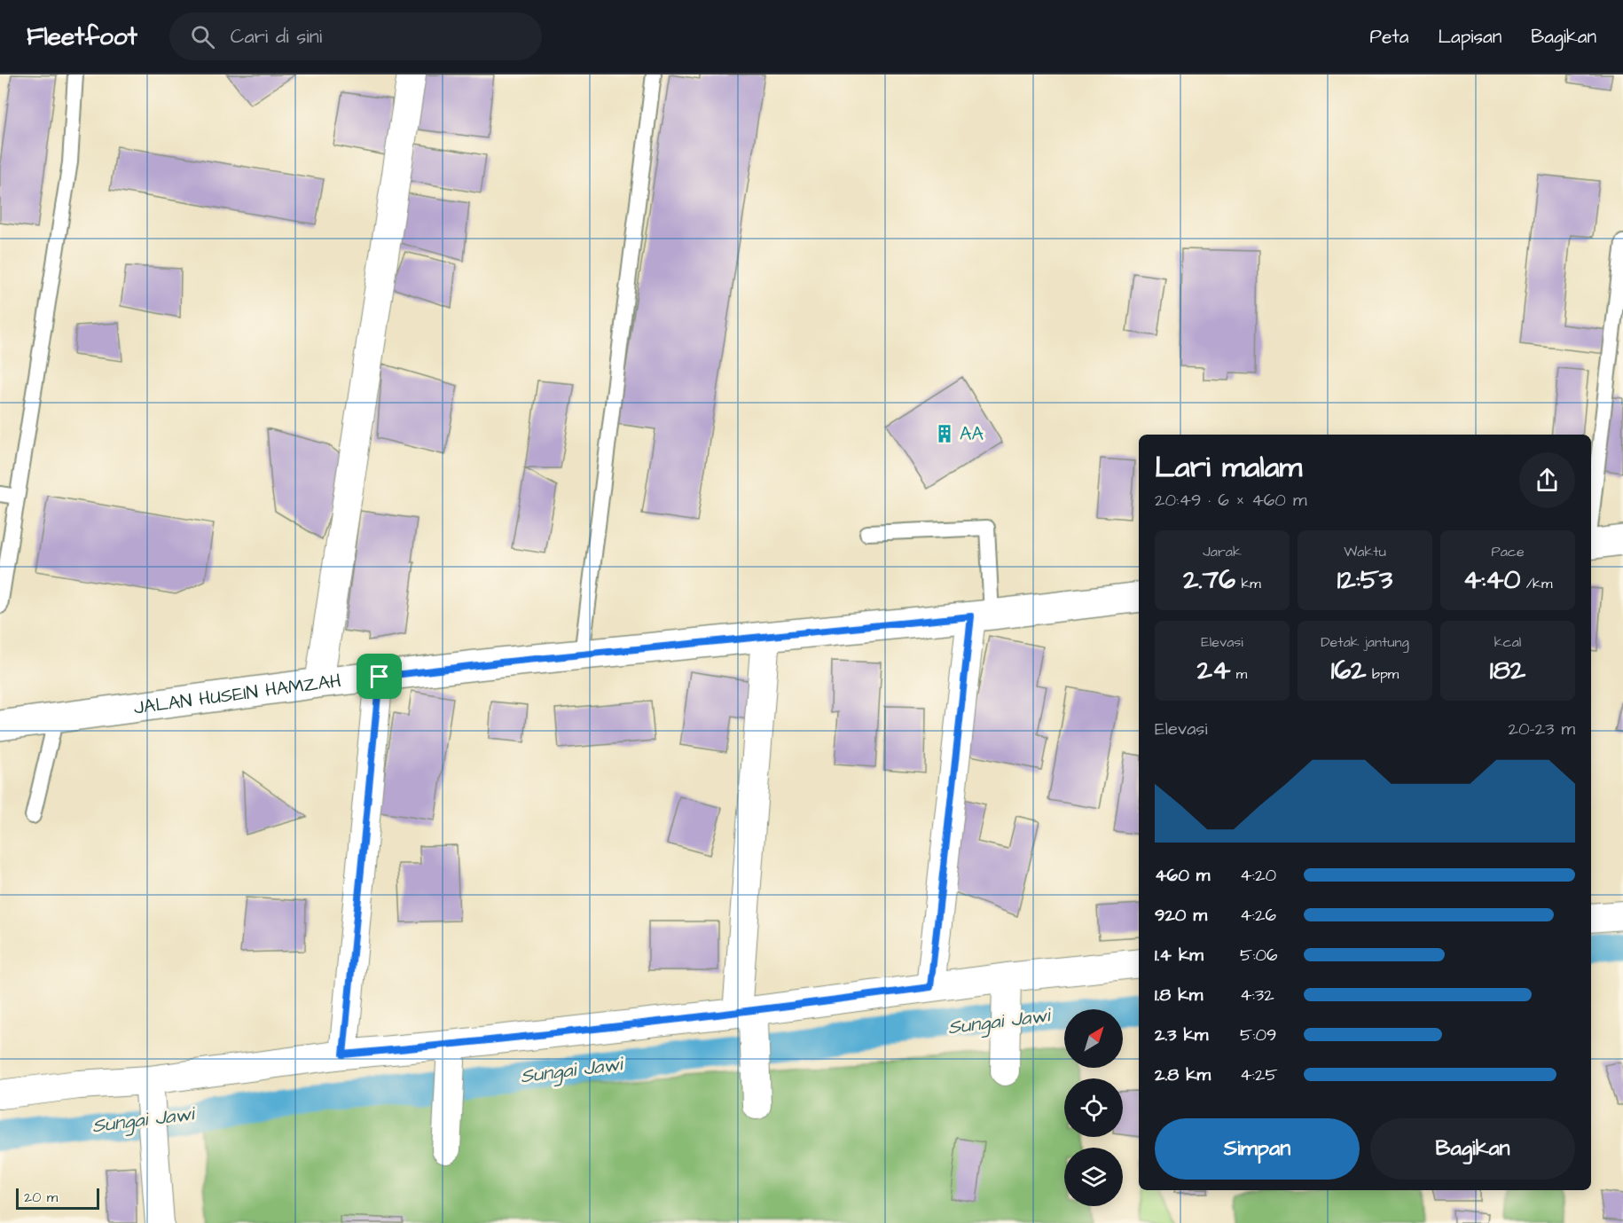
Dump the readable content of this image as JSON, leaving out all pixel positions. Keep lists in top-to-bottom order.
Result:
{
  "streets": {
    "street": ["JALAN HUSEIN HAMZAH"]
  },
  "water": ["Sungai Jawi"],
  "places": {
    "building": ["AA"]
  },
  "scale_bar": "20 m",
  "north": "top right",
  "page": {
    "header": "Fleetfoot",
    "search": "Cari di sini",
    "nav": ["Peta", "Lapisan", "Bagikan"],
    "heading": ["Lari malam", "20:49 · 6 × 460 m"],
    "stats": [
      ["Jarak", "2.76 km"],
      ["Waktu", "12:53"],
      ["Pace", "4:40 /km"],
      ["Elevasi", "24 m"],
      ["Detak jantung", "162 bpm"],
      ["kcal", "182"]
    ],
    "chart": ["Elevasi", "20–23 m"],
    "list": [
      {
        "name": "460 m",
        "note": "4:20"
      },
      {
        "name": "920 m",
        "note": "4:26"
      },
      {
        "name": "1.4 km",
        "note": "5:06"
      },
      {
        "name": "1.8 km",
        "note": "4:32"
      },
      {
        "name": "2.3 km",
        "note": "5:09"
      },
      {
        "name": "2.8 km",
        "note": "4:25"
      }
    ],
    "buttons": ["Simpan", "Bagikan"],
    "scale": "20 m"
  }
}
